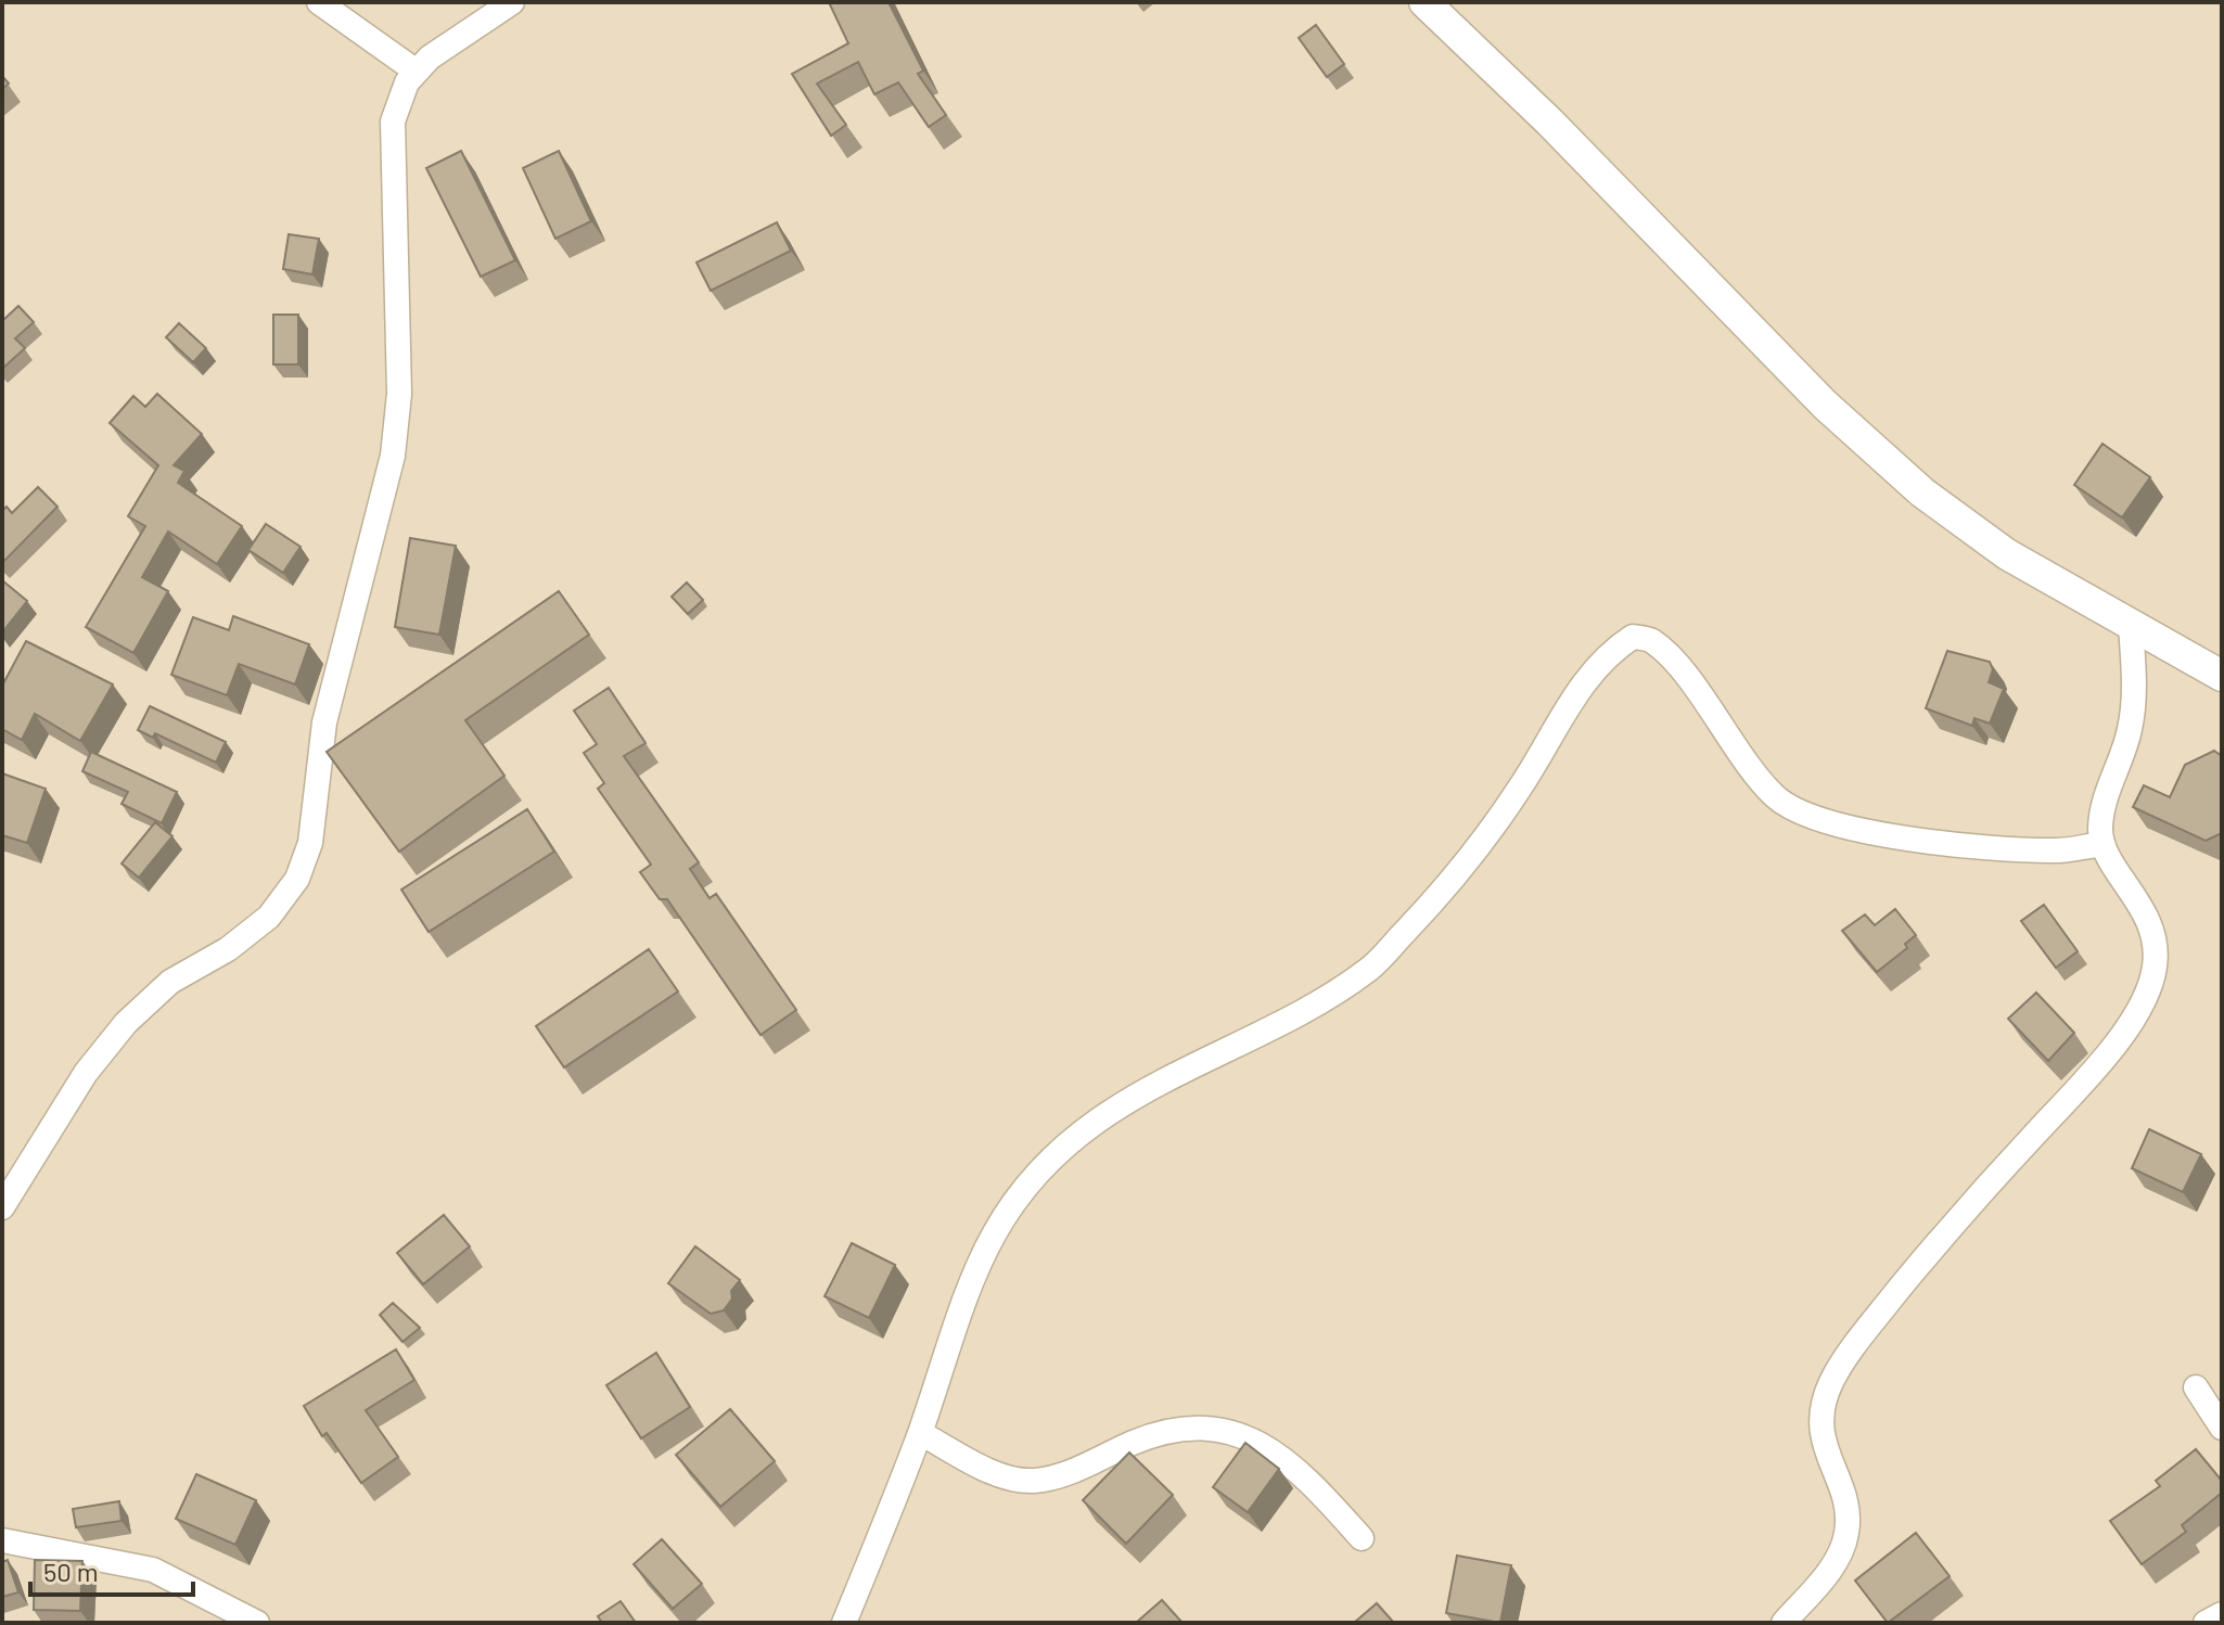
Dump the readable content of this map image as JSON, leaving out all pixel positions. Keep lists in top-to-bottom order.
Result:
{
  "scale_bar": "50 m"
}
